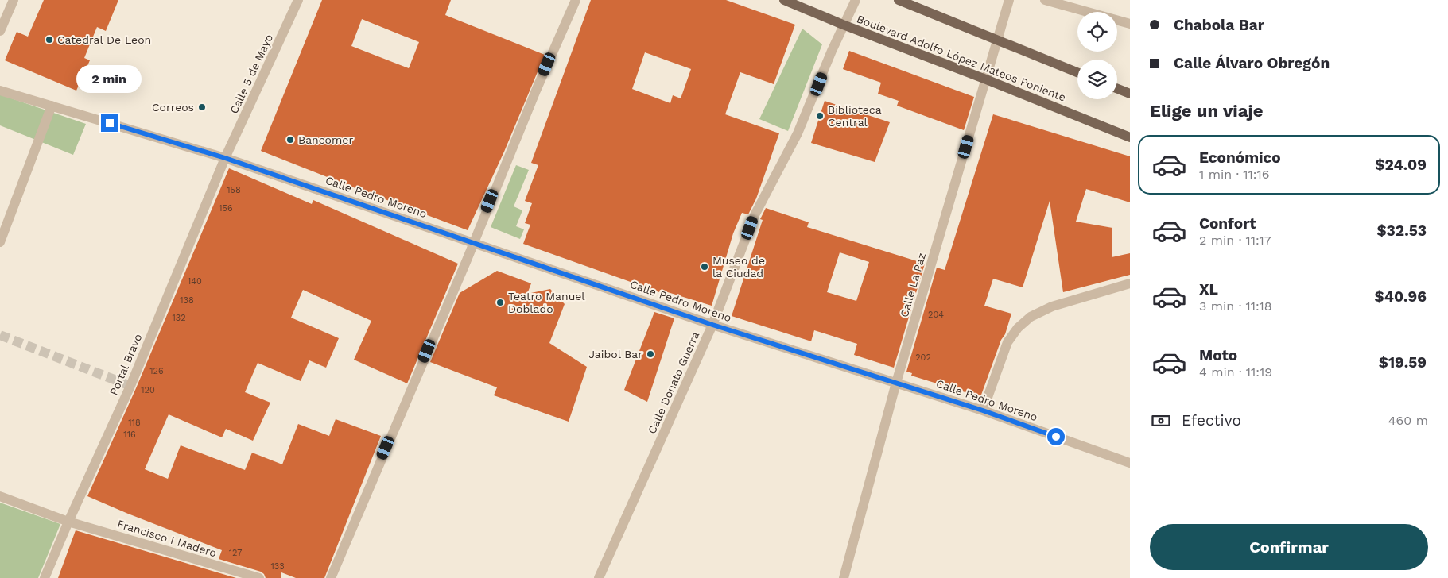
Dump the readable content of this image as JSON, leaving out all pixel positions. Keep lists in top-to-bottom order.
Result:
{
  "streets": {
    "main road": ["Boulevard Adolfo López Mateos Poniente"],
    "street": [
      "Calle 5 de Mayo",
      "Calle Pedro Moreno",
      "Calle La Paz",
      "Portal Bravo",
      "Calle Donato Guerra",
      "Francisco I Madero"
    ]
  },
  "crossings": [
    ["Boulevard Adolfo López Mateos Poniente", "Calle La Paz"],
    ["Boulevard Adolfo López Mateos Poniente", "Calle Donato Guerra"],
    ["Calle 5 de Mayo", "Calle Pedro Moreno"],
    ["Calle 5 de Mayo", "Portal Bravo"],
    ["Calle Pedro Moreno", "Calle La Paz"],
    ["Calle Pedro Moreno", "Portal Bravo"],
    ["Calle Pedro Moreno", "Calle Donato Guerra"],
    ["Portal Bravo", "Francisco I Madero"]
  ],
  "places": [
    "Catedral De Leon",
    "Correos",
    "Biblioteca Central",
    "Bancomer",
    "Museo de la Ciudad",
    "Teatro Manuel Doblado",
    "Jaibol Bar"
  ],
  "house_numbers": [
    "158",
    "156",
    "140",
    "138",
    "204",
    "132",
    "202",
    "126",
    "120",
    "118",
    "116",
    "127",
    "133"
  ],
  "page": {
    "banner": ["Chabola Bar", "Calle Álvaro Obregón"],
    "bubble": "2 min",
    "heading": "Elige un viaje",
    "list": [
      {
        "name": "Económico",
        "note": "1 min · 11:16",
        "value": "$24.09"
      },
      {
        "name": "Confort",
        "note": "2 min · 11:17",
        "value": "$32.53"
      },
      {
        "name": "XL",
        "note": "3 min · 11:18",
        "value": "$40.96"
      },
      {
        "name": "Moto",
        "note": "4 min · 11:19",
        "value": "$19.59"
      }
    ],
    "pay": ["Efectivo", "460 m"],
    "buttons": "Confirmar"
  }
}
